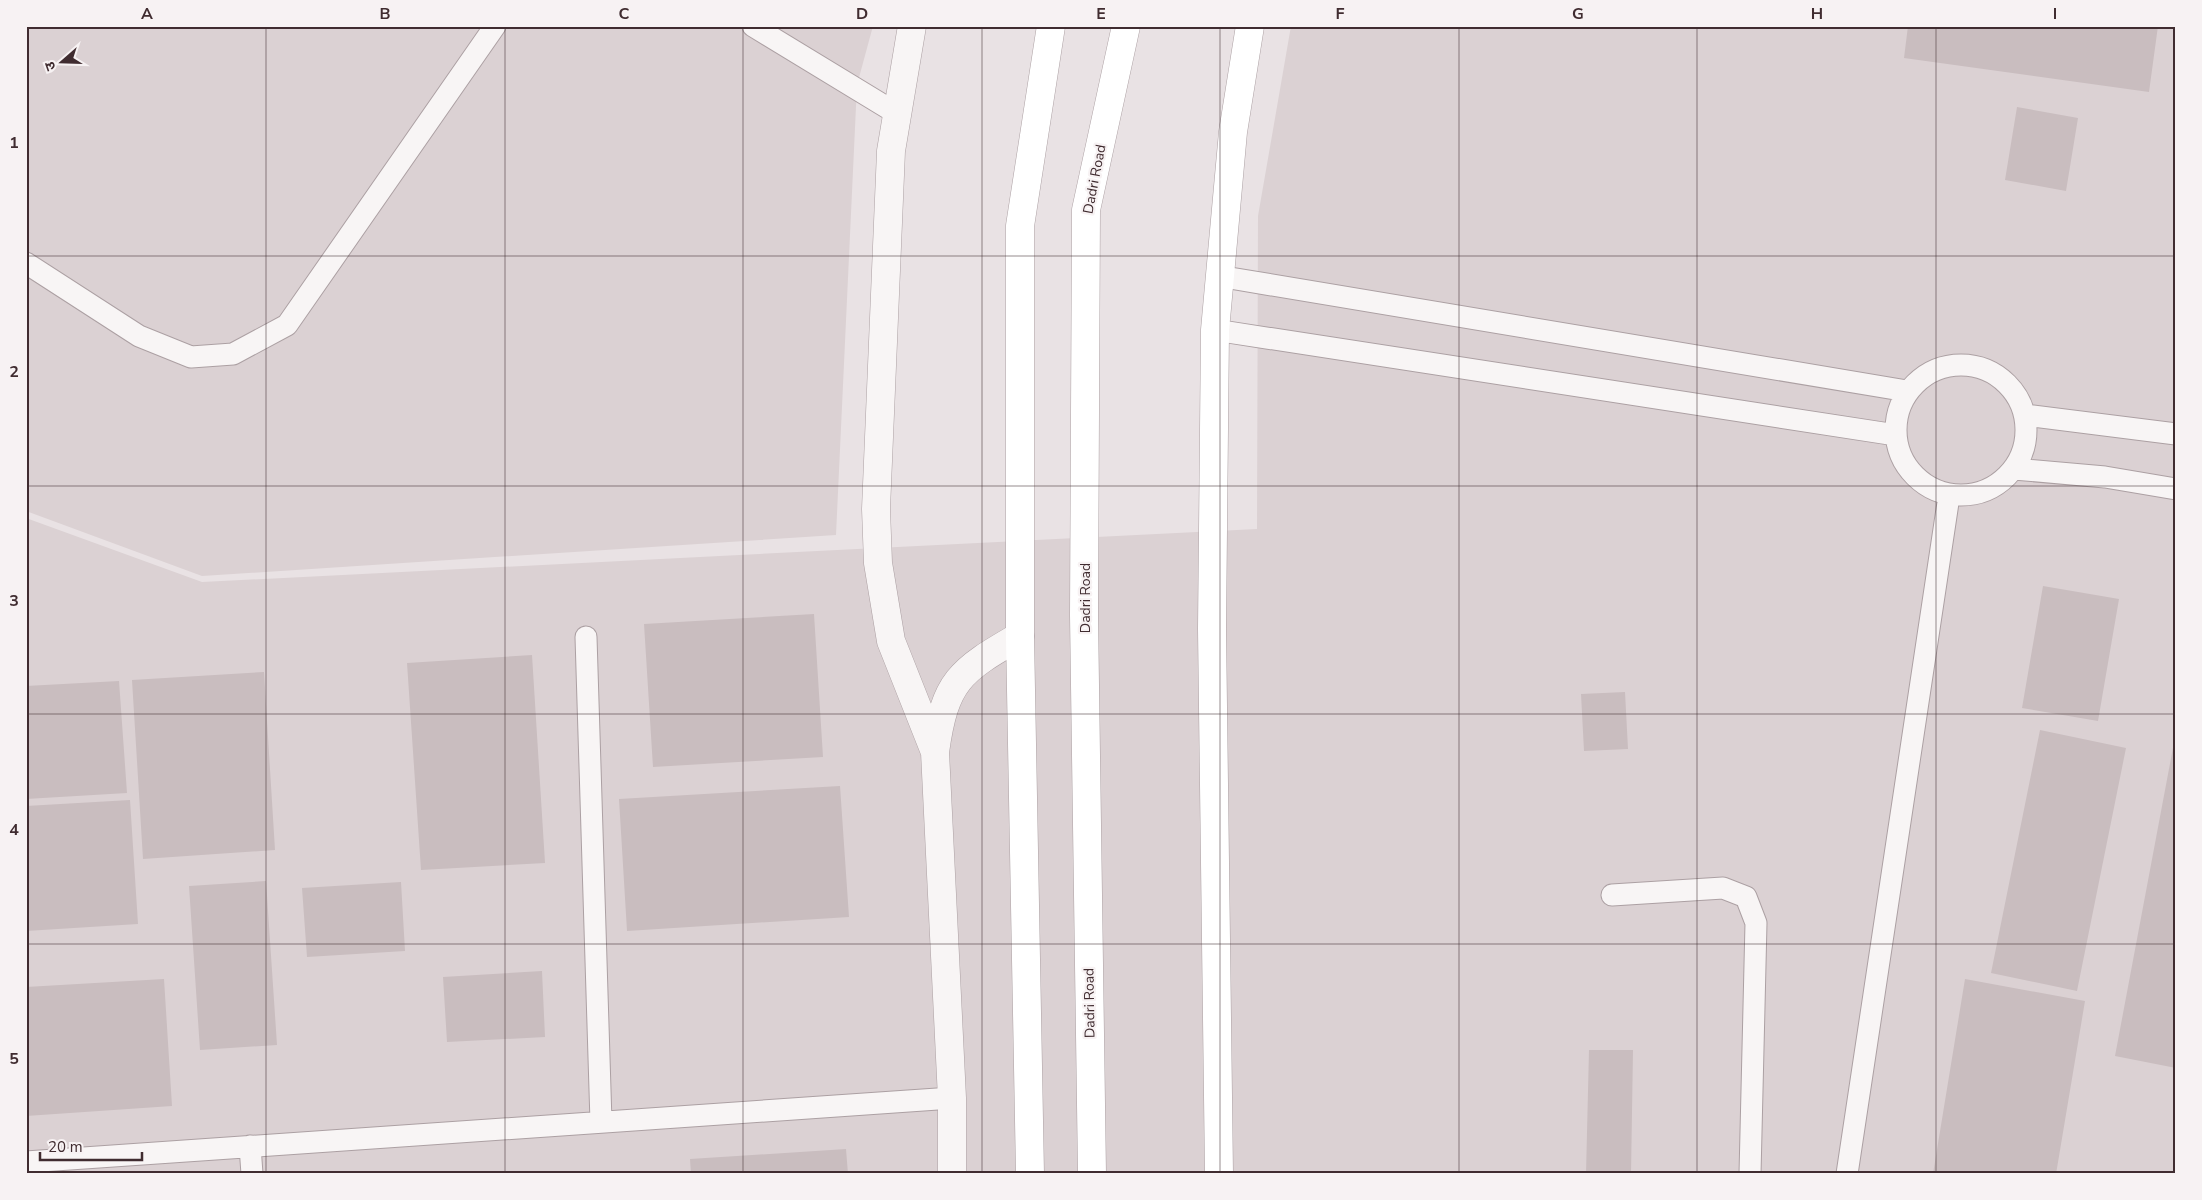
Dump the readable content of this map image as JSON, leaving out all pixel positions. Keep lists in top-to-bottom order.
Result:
{
  "streets": {
    "main road": ["Dadri Road"]
  },
  "scale_bar": "20 m",
  "north": "left",
  "grid": {
    "columns": [
      "A",
      "B",
      "C",
      "D",
      "E",
      "F",
      "G",
      "H",
      "I"
    ],
    "rows": [
      "1",
      "2",
      "3",
      "4",
      "5"
    ]
  }
}
